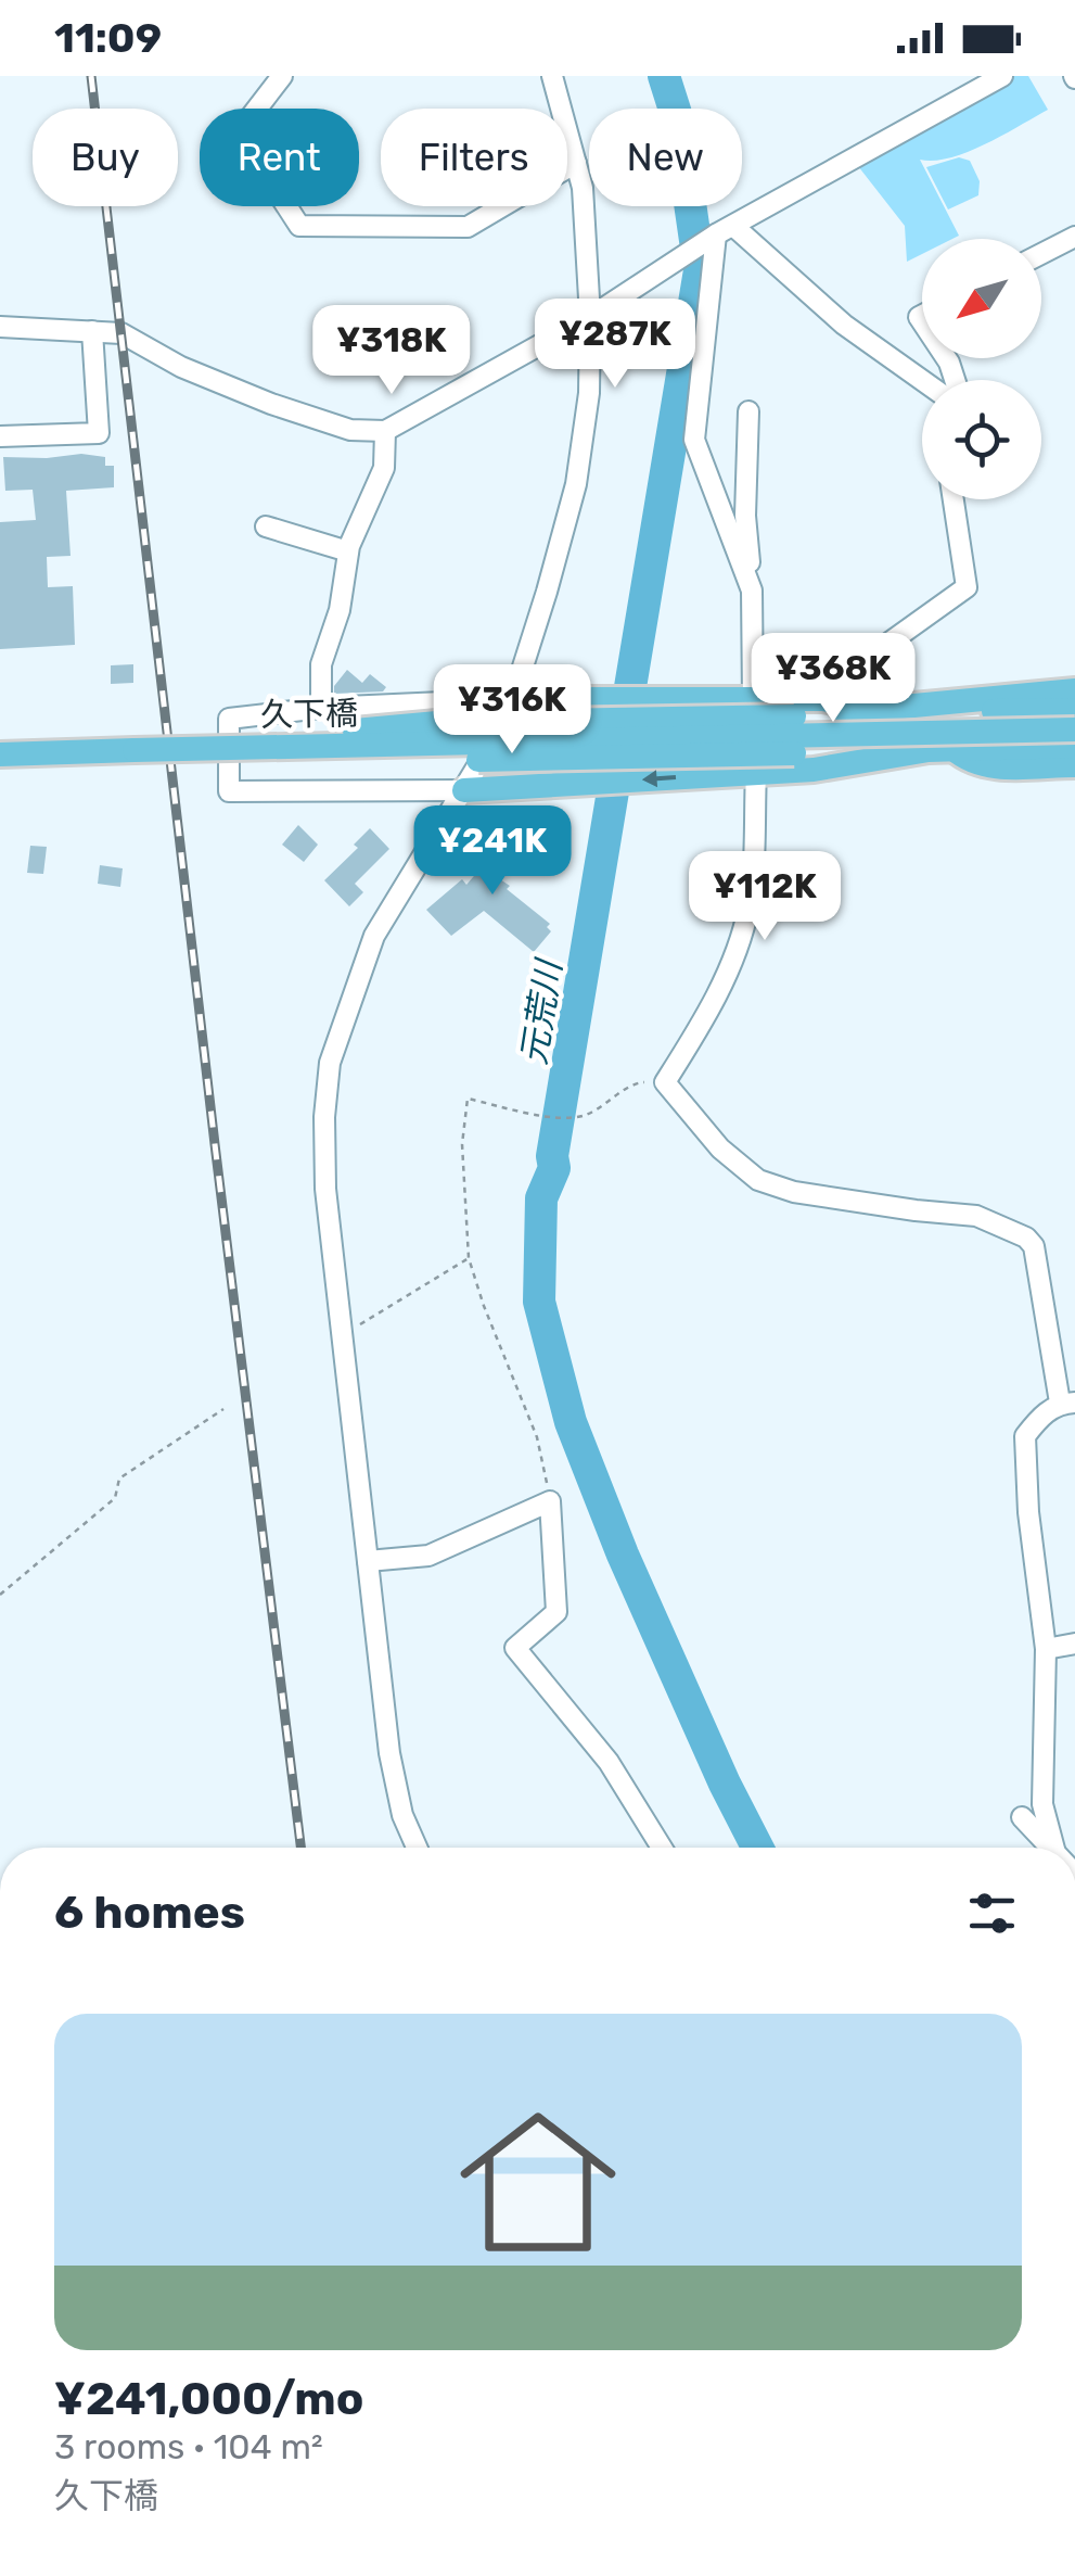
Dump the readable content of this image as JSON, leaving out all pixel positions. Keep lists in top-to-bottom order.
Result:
{
  "streets": {
    "main road": ["久下橋"]
  },
  "water": ["元荒川"],
  "north": "bottom left",
  "page": {
    "status": "11:09",
    "chip": [
      "Buy",
      "Rent",
      "Filters",
      "New"
    ],
    "price": [
      "¥287K",
      "¥318K",
      "¥368K",
      "¥316K",
      "¥241K",
      "¥112K"
    ],
    "heading": "6 homes",
    "list": [
      {
        "name": "¥241,000/mo",
        "note": "3 rooms · 104 m² · 久下橋"
      }
    ]
  }
}
